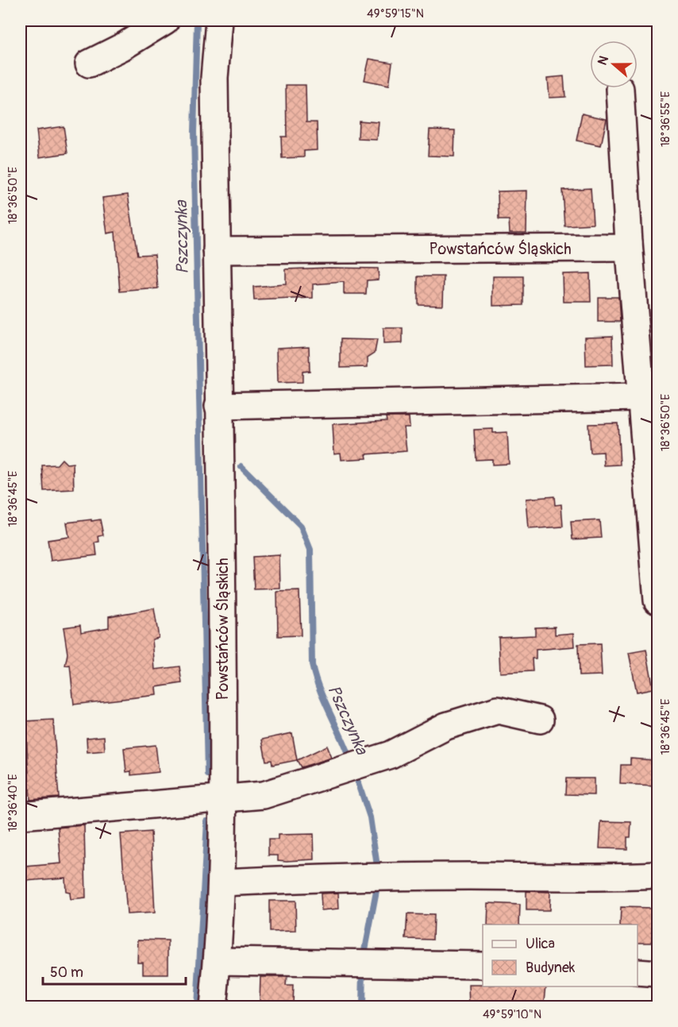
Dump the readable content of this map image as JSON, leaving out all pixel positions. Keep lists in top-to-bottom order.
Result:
{
  "streets": {
    "street": ["Powstańców Śląskich"]
  },
  "water": ["Pszczynka"],
  "legend": ["Ulica", "Budynek"],
  "scale_bar": "50 m",
  "north": "left",
  "coordinates": [
    "49°59'15\"N",
    "18°36'55\"E",
    "18°36'50\"E",
    "18°36'45\"E",
    "18°36'40\"E",
    "49°59'10\"N"
  ]
}
